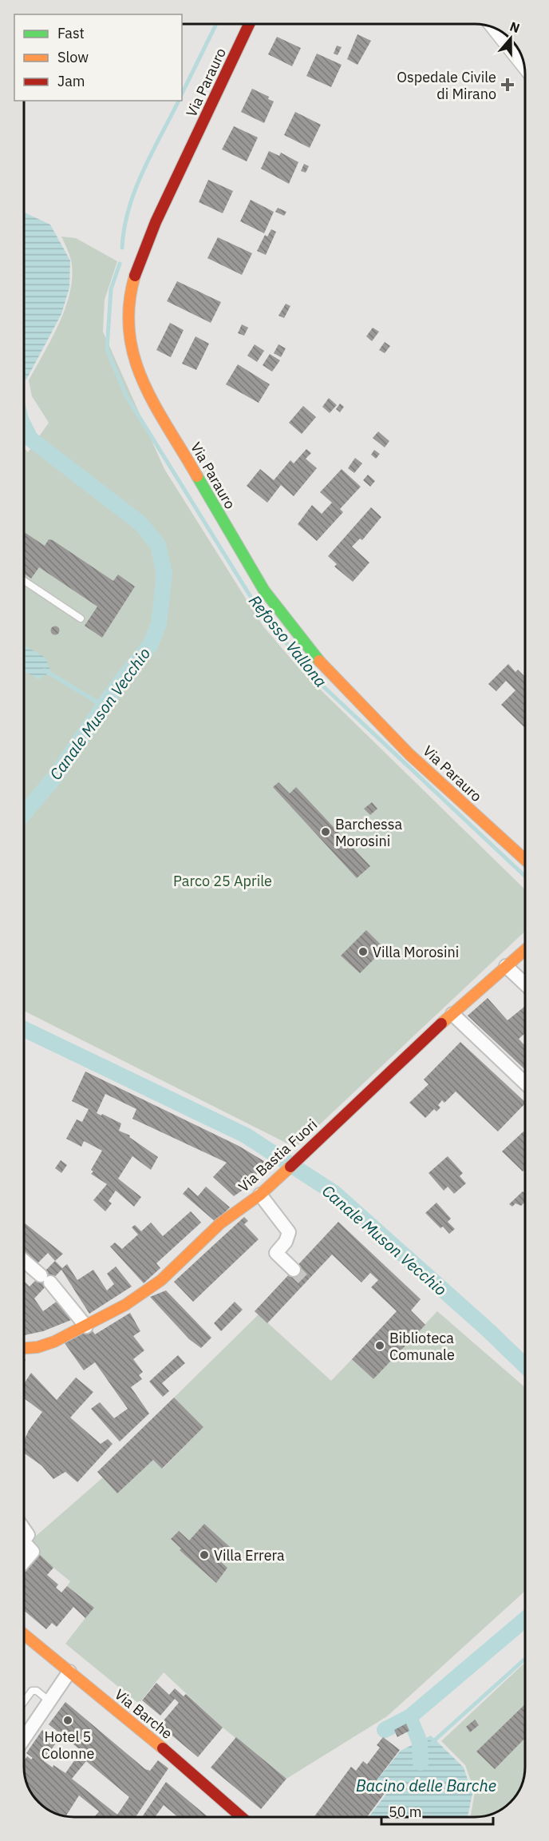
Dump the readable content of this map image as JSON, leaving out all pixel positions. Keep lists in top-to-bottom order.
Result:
{
  "streets": {
    "main road": ["Via Parauro", "Via Bastia Fuori", "Via Barche"]
  },
  "water": ["Refosso Vallona", "Canale Muson Vecchio", "Bacino delle Barche"],
  "parks": ["Parco 25 Aprile"],
  "places": {
    "health": ["Ospedale Civile di Mirano"],
    "other": [
      "Barchessa Morosini",
      "Villa Morosini",
      "Biblioteca Comunale",
      "Villa Errera",
      "Hotel 5 Colonne"
    ]
  },
  "legend": ["Fast", "Slow", "Jam"],
  "scale_bar": "50 m",
  "north": "top"
}
